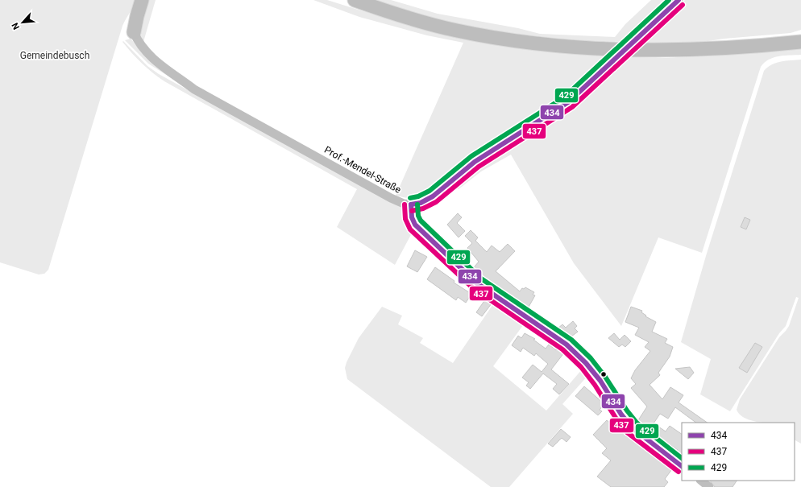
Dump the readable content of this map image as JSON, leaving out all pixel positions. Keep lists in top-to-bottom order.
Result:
{
  "streets": {
    "street": ["Prof.-Mendel-Straße"]
  },
  "parks": ["Gemeindebusch"],
  "lines": ["transit line 434", "transit line 429", "transit line 437"],
  "legend": ["434", "437", "429"],
  "north": "bottom left"
}
